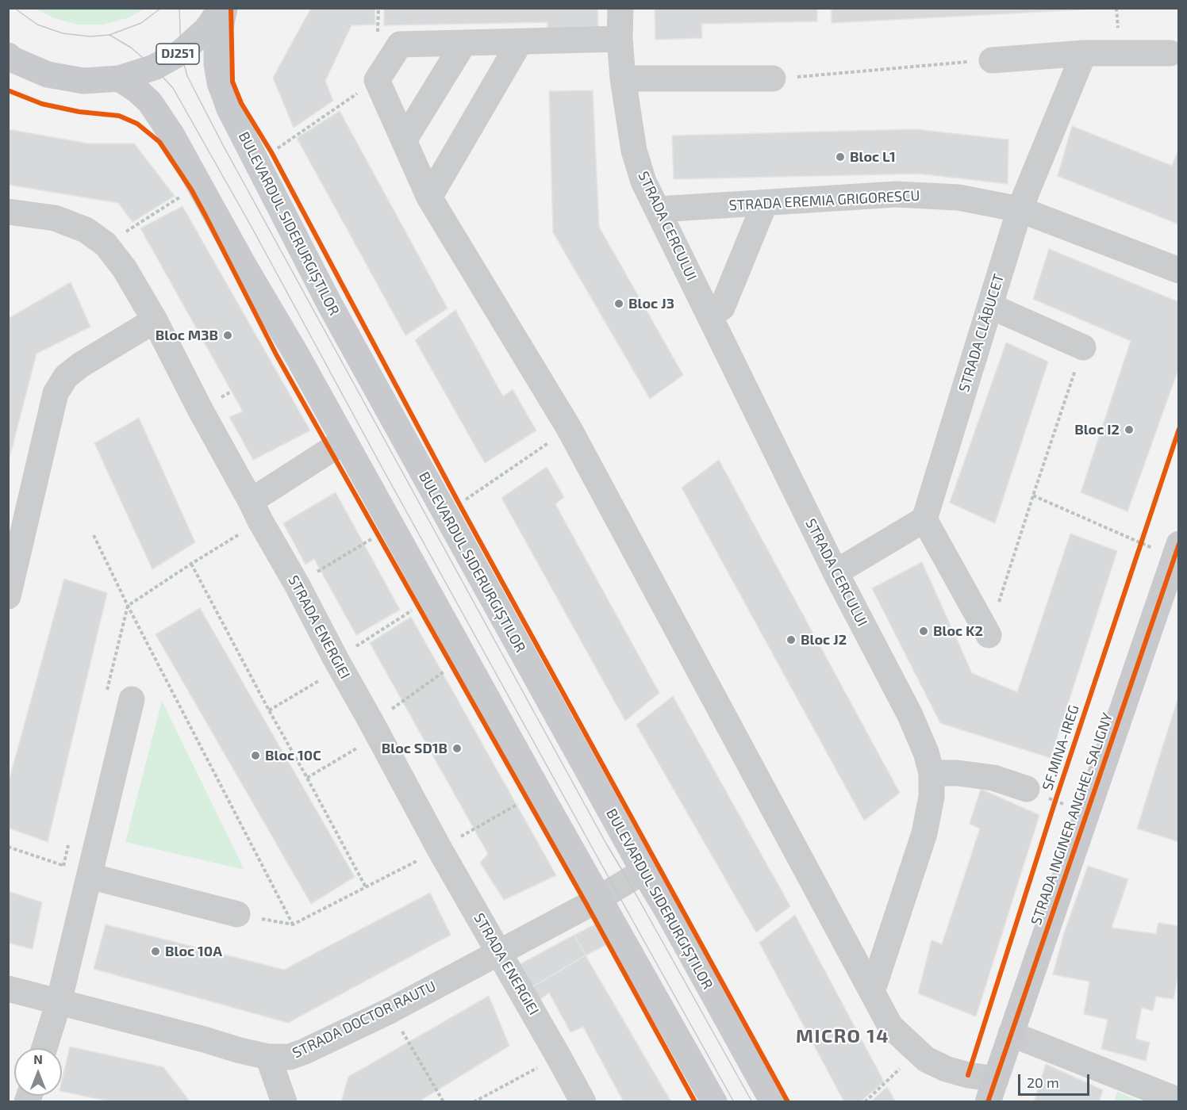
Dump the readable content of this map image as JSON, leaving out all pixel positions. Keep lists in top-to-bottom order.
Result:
{
  "streets": {
    "main road": ["DJ251", "BULEVARDUL SIDERURGIȘTILOR", "STRADA INGINER ANGHEL SALIGNY"],
    "street": [
      "STRADA EREMIA GRIGORESCU",
      "STRADA CERCULUI",
      "STRADA CLĂBUCET",
      "STRADA ENERGIEI",
      "STRADA DOCTOR RAUTU"
    ],
    "cycle path": ["SF.MINA-IREG"]
  },
  "crossings": [
    ["DJ251", "BULEVARDUL SIDERURGIȘTILOR"],
    ["STRADA EREMIA GRIGORESCU", "STRADA CERCULUI"],
    ["STRADA EREMIA GRIGORESCU", "STRADA CLĂBUCET"],
    ["BULEVARDUL SIDERURGIȘTILOR", "STRADA DOCTOR RAUTU"],
    ["STRADA ENERGIEI", "STRADA DOCTOR RAUTU"]
  ],
  "districts": ["MICRO 14"],
  "places": [
    "Bloc L1",
    "Bloc J3",
    "Bloc M3B",
    "Bloc I2",
    "Bloc K2",
    "Bloc J2",
    "Bloc SD1B",
    "Bloc 10C",
    "Bloc 10A"
  ],
  "scale_bar": "20 m",
  "north": "top"
}
